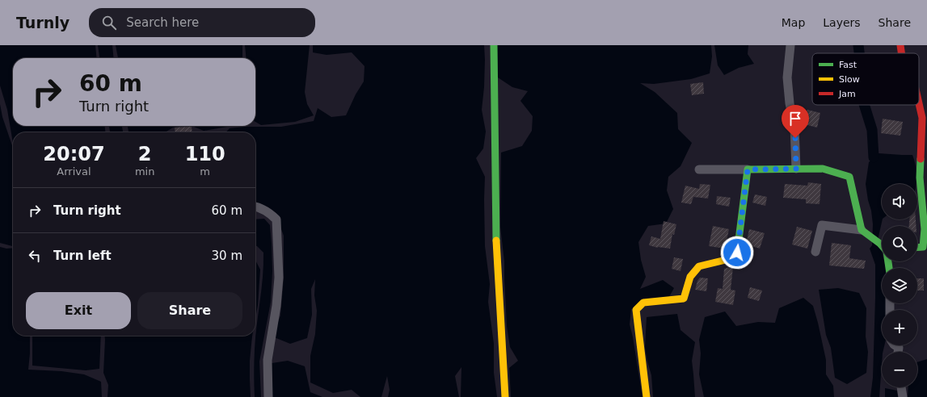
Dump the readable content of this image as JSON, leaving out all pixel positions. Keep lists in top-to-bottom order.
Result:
{
  "legend": ["Fast", "Slow", "Jam"],
  "page": {
    "header": "Turnly",
    "search": "Search here",
    "nav": ["Map", "Layers", "Share"],
    "turn": ["60 m", "Turn right"],
    "eta": [
      "20:07",
      "Arrival",
      "2",
      "min",
      "110",
      "m"
    ],
    "map_buttons": ["+", "−"],
    "list": [
      {
        "name": "Turn right",
        "value": "60 m"
      },
      {
        "name": "Turn left",
        "value": "30 m"
      }
    ],
    "buttons": ["Exit", "Share"]
  }
}
